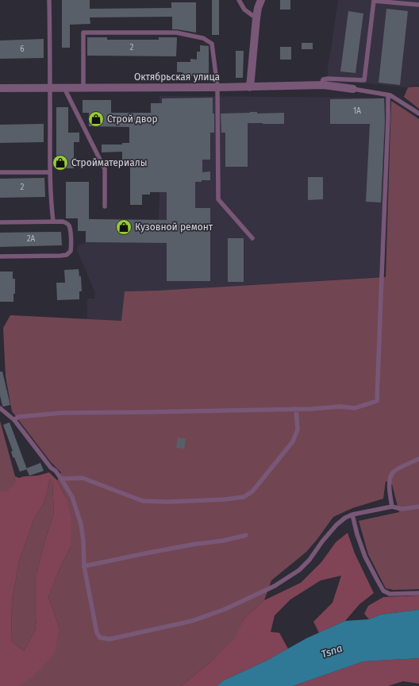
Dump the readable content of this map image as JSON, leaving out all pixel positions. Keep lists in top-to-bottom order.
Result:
{
  "streets": {
    "street": ["Октябрьская улица"]
  },
  "water": ["Tsna"],
  "places": {
    "shop": ["Строй двор", "Стройматериалы", "Кузовной ремонт"]
  },
  "house_numbers": [
    "2",
    "6",
    "1А",
    "2",
    "2А"
  ]
}
